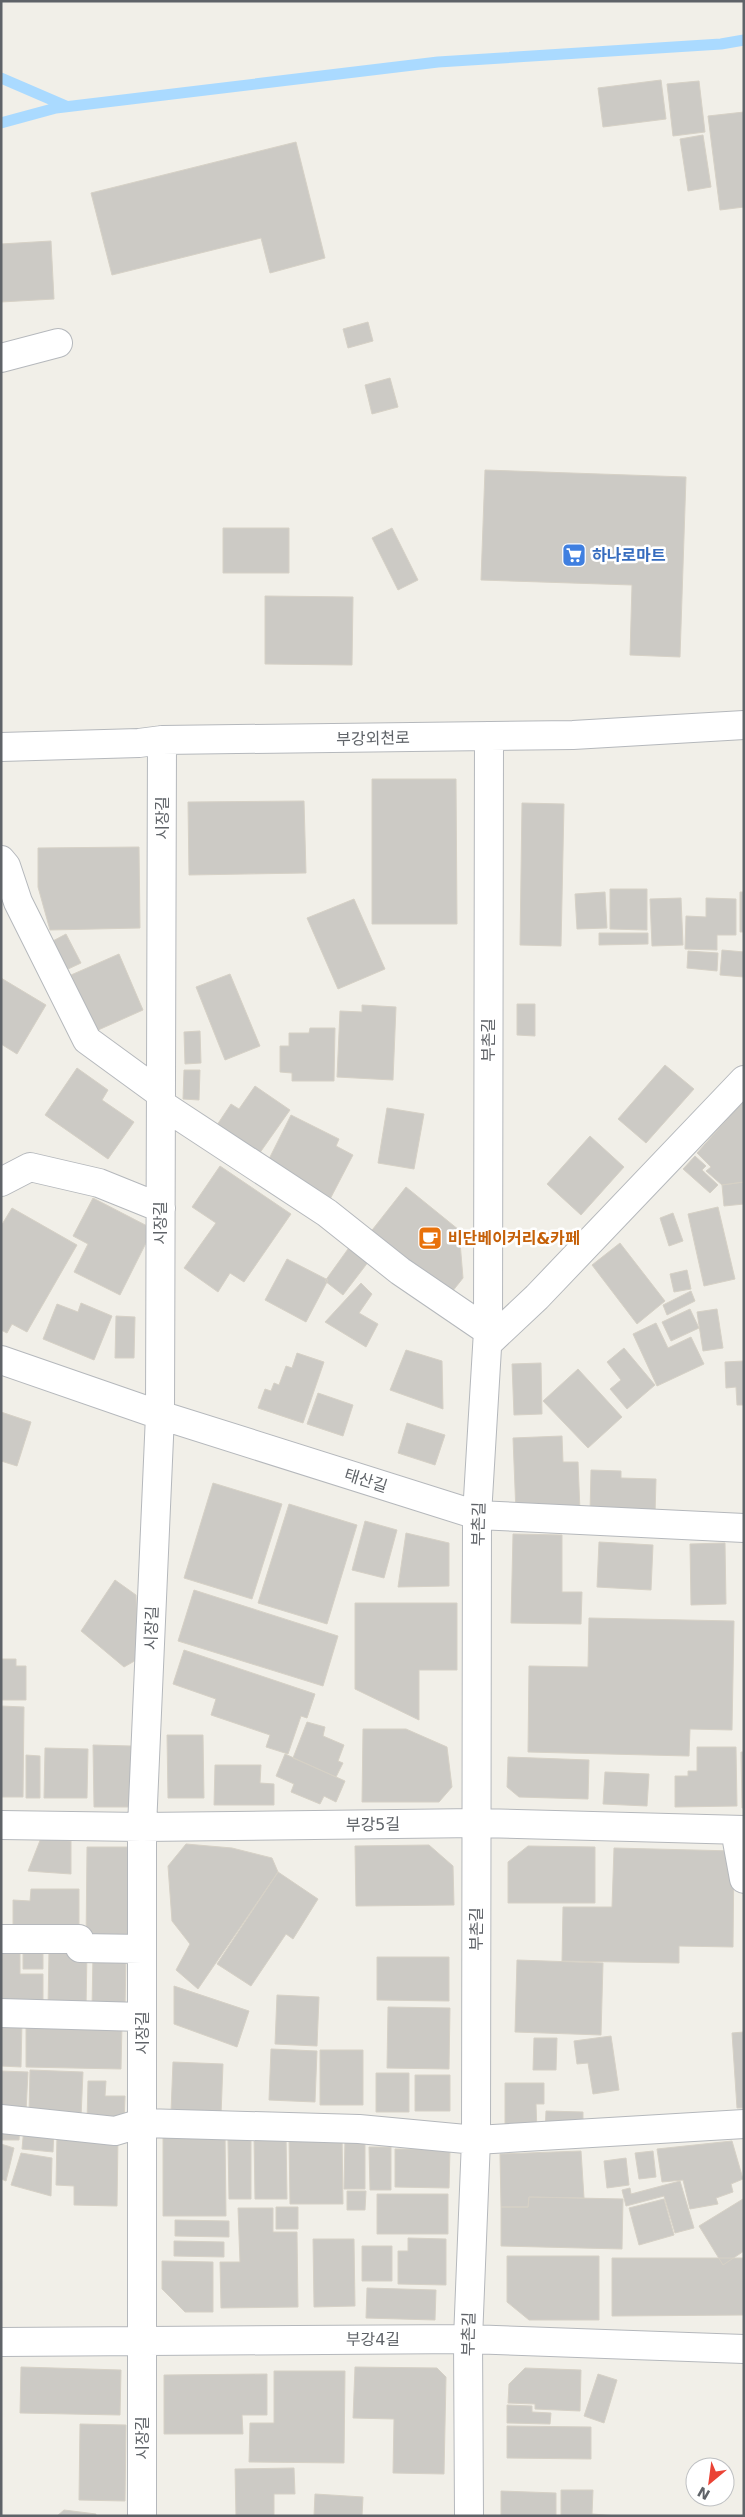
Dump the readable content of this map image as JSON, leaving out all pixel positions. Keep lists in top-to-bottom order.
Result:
{
  "streets": {
    "street": [
      "부강외천로",
      "시장길",
      "부촌길",
      "태산길",
      "부강5길",
      "부강4길"
    ]
  },
  "crossings": [
    ["부강외천로", "시장길"],
    ["부강외천로", "부촌길"],
    ["시장길", "태산길"],
    ["시장길", "부강5길"],
    ["시장길", "부강4길"],
    ["부촌길", "태산길"],
    ["부촌길", "부강5길"],
    ["부촌길", "부강4길"]
  ],
  "places": {
    "supermarket": ["하나로마트"],
    "cafe": ["비단베이커리&카페"]
  },
  "north": "bottom left"
}
